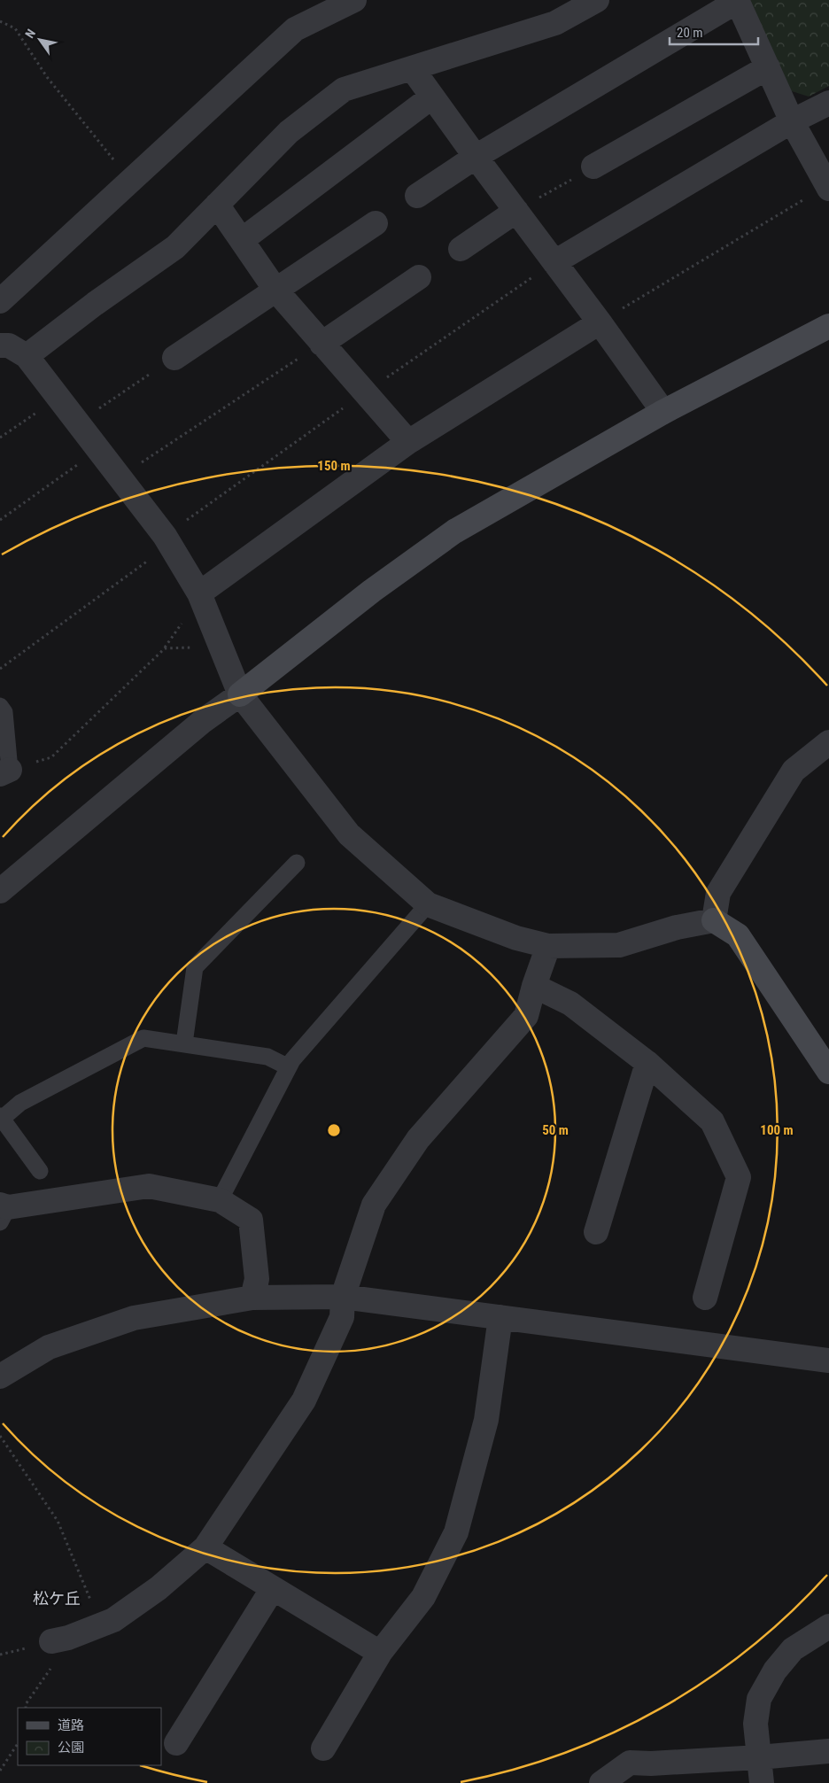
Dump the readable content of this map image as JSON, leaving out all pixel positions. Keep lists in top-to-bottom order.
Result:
{
  "districts": ["松ケ丘"],
  "legend": ["道路", "公園"],
  "scale_bar": "20 m",
  "north": "top left",
  "rings": ["150 m", "50 m", "100 m"]
}
